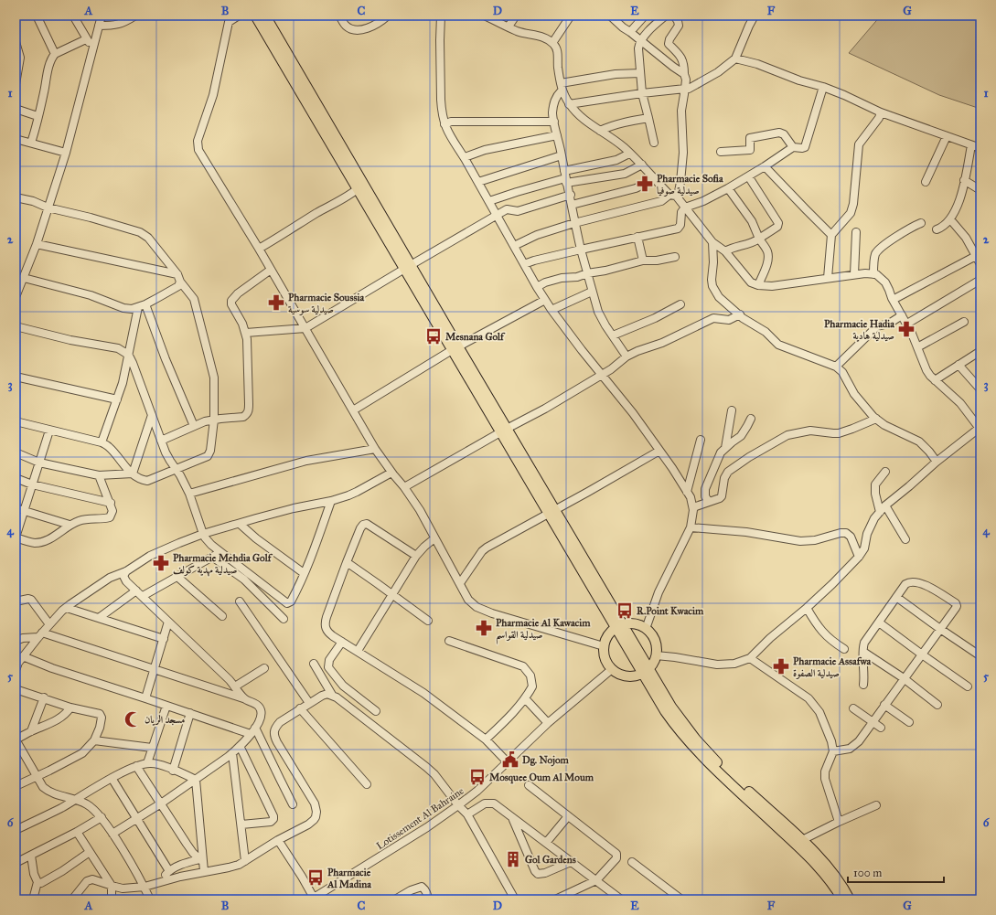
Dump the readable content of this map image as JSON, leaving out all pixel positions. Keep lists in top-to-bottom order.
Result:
{
  "streets": {
    "street": ["Lotissement Al Bahraine"]
  },
  "places": {
    "pharmacy": [
      "Pharmacie Sofia صيدلية صوفيا",
      "Pharmacie Soussia صيدلية سوسية",
      "Pharmacie Hadia صيدلية هادية",
      "Pharmacie Mehdia Golf صيدلية مهدية كولف",
      "Pharmacie Al Kawacim صيدلية القواسم",
      "Pharmacie Assafwa صيدلية الصفوة"
    ],
    "bus stop": [
      "Mesnana Golf",
      "R.Point Kwacim",
      "Mosquee Oum Al Moum",
      "Pharmacie Al Madina"
    ],
    "mosque": ["مسجد الريان"],
    "public building": ["Dg. Nojom"],
    "building": ["Gol Gardens"]
  },
  "scale_bar": "100 m",
  "grid": {
    "columns": [
      "A",
      "B",
      "C",
      "D",
      "E",
      "F",
      "G"
    ],
    "rows": [
      "1",
      "2",
      "3",
      "4",
      "5",
      "6"
    ]
  }
}
